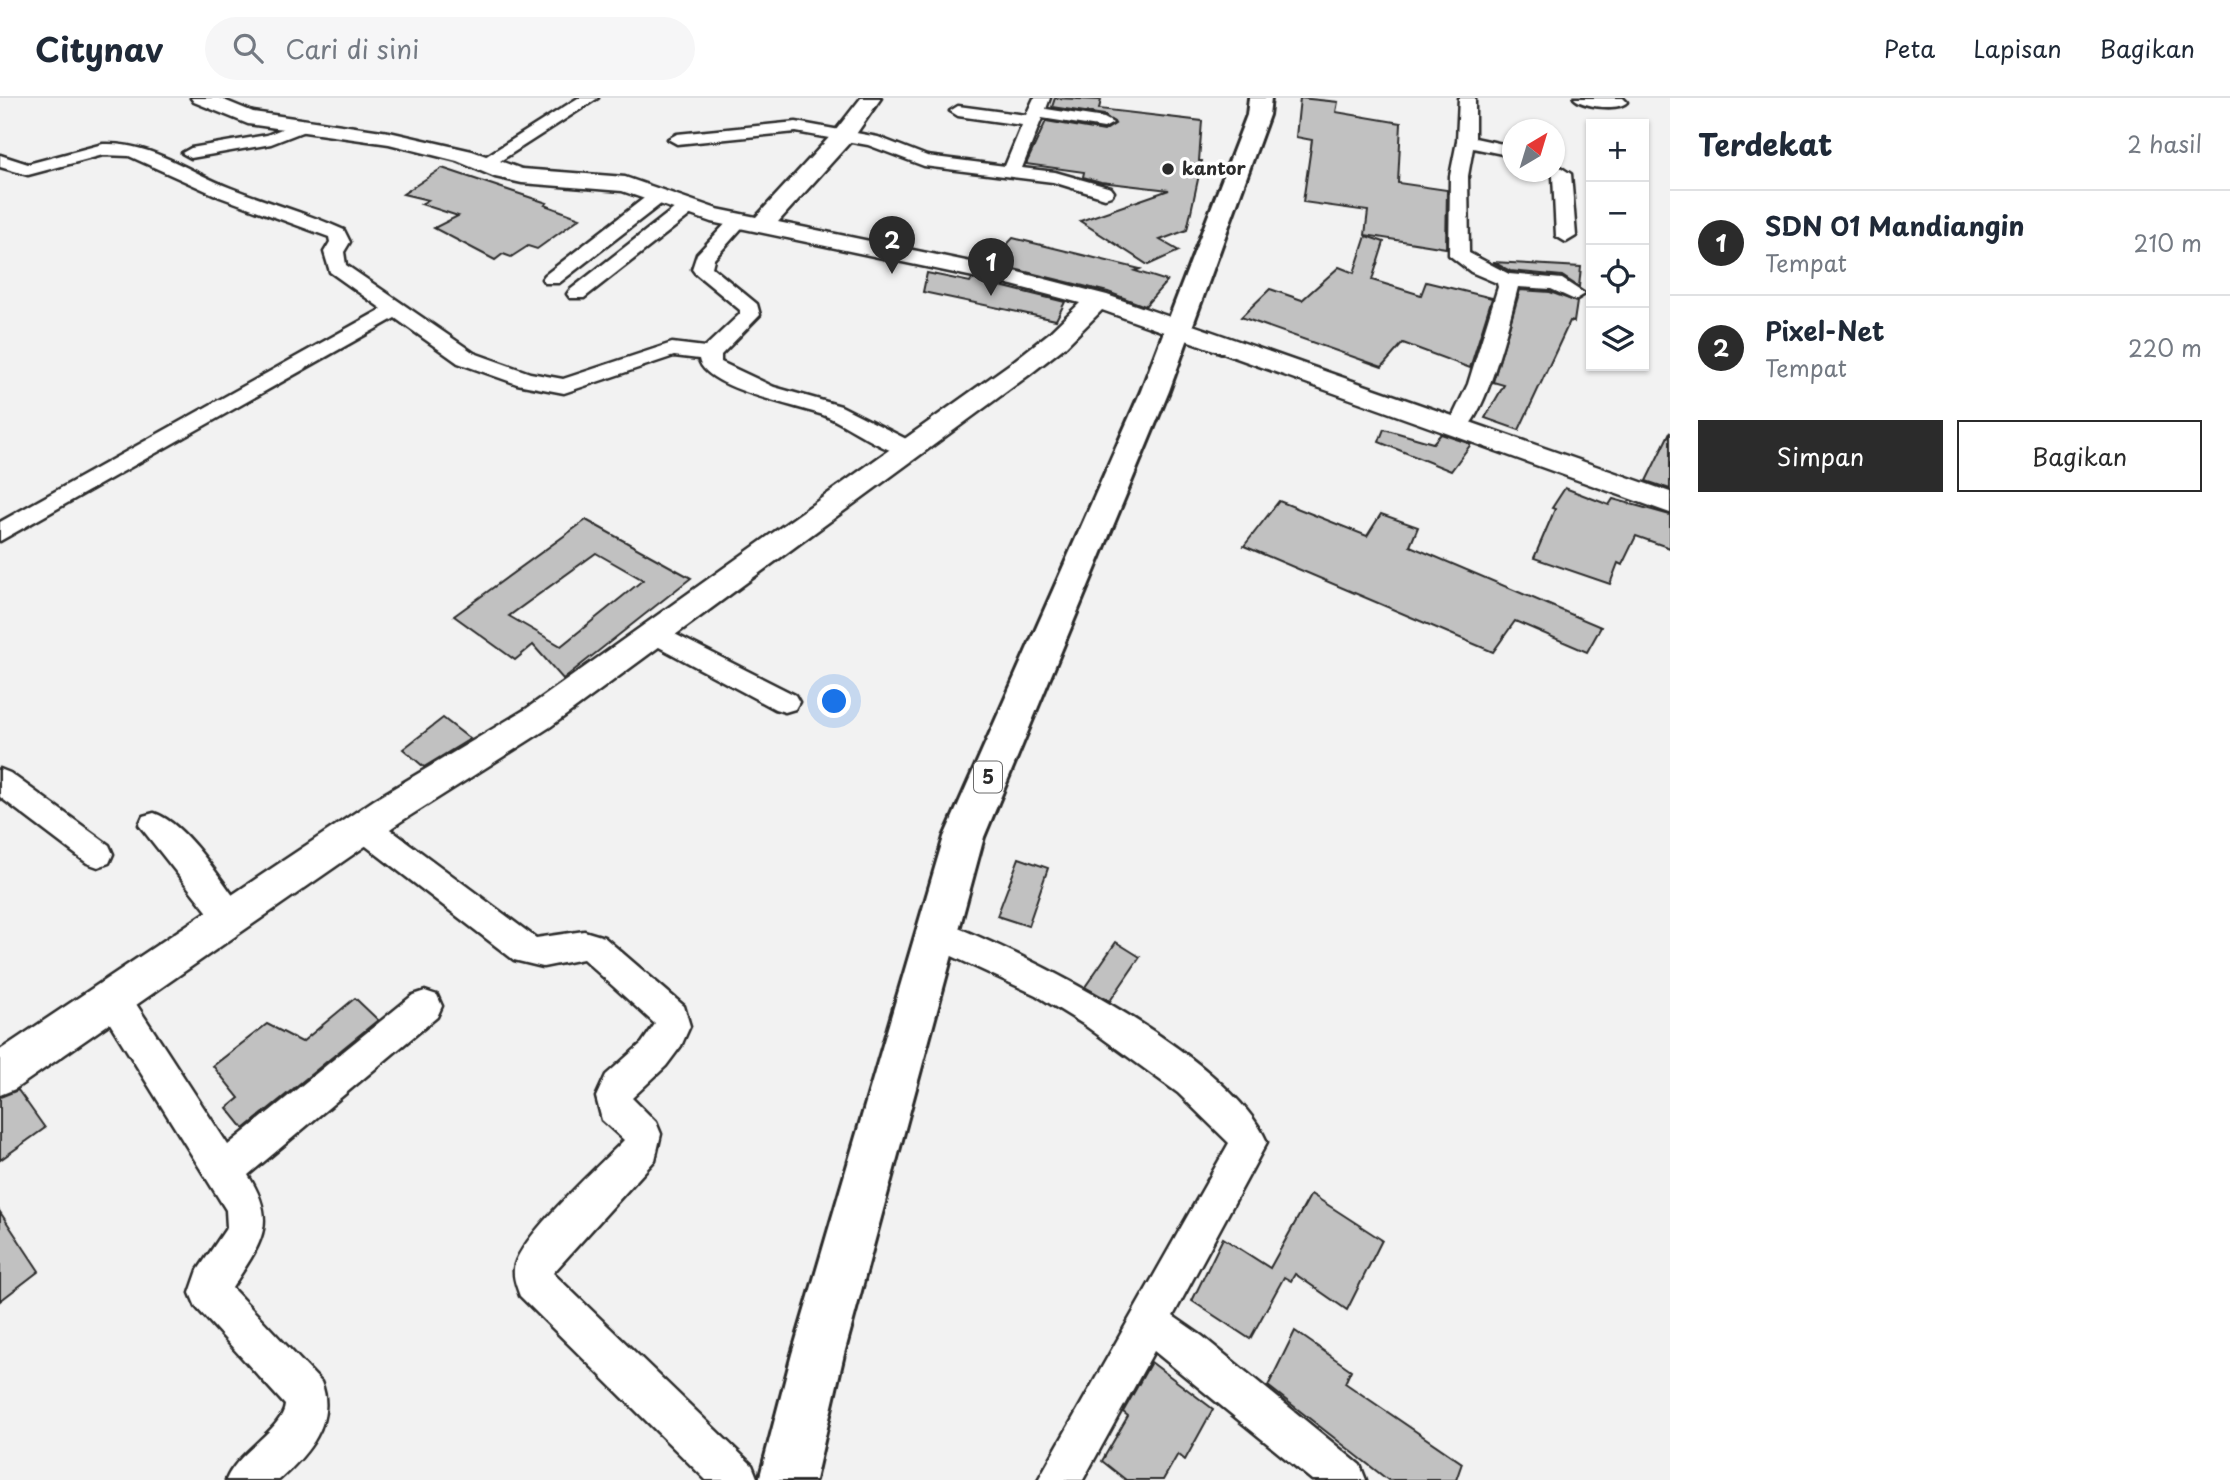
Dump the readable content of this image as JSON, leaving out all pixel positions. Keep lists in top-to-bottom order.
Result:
{
  "streets": {
    "highway": ["5"]
  },
  "places": ["kantor"],
  "north": "top right",
  "page": {
    "header": "Citynav",
    "search": "Cari di sini",
    "nav": ["Peta", "Lapisan", "Bagikan"],
    "heading": ["Terdekat", "2 hasil"],
    "map_buttons": ["+", "−"],
    "list": [
      {
        "mark": "1",
        "name": "SDN 01 Mandiangin",
        "note": "Tempat",
        "value": "210 m"
      },
      {
        "mark": "2",
        "name": "Pixel-Net",
        "note": "Tempat",
        "value": "220 m"
      }
    ],
    "pins": ["2", "1"],
    "buttons": ["Simpan", "Bagikan"]
  }
}
